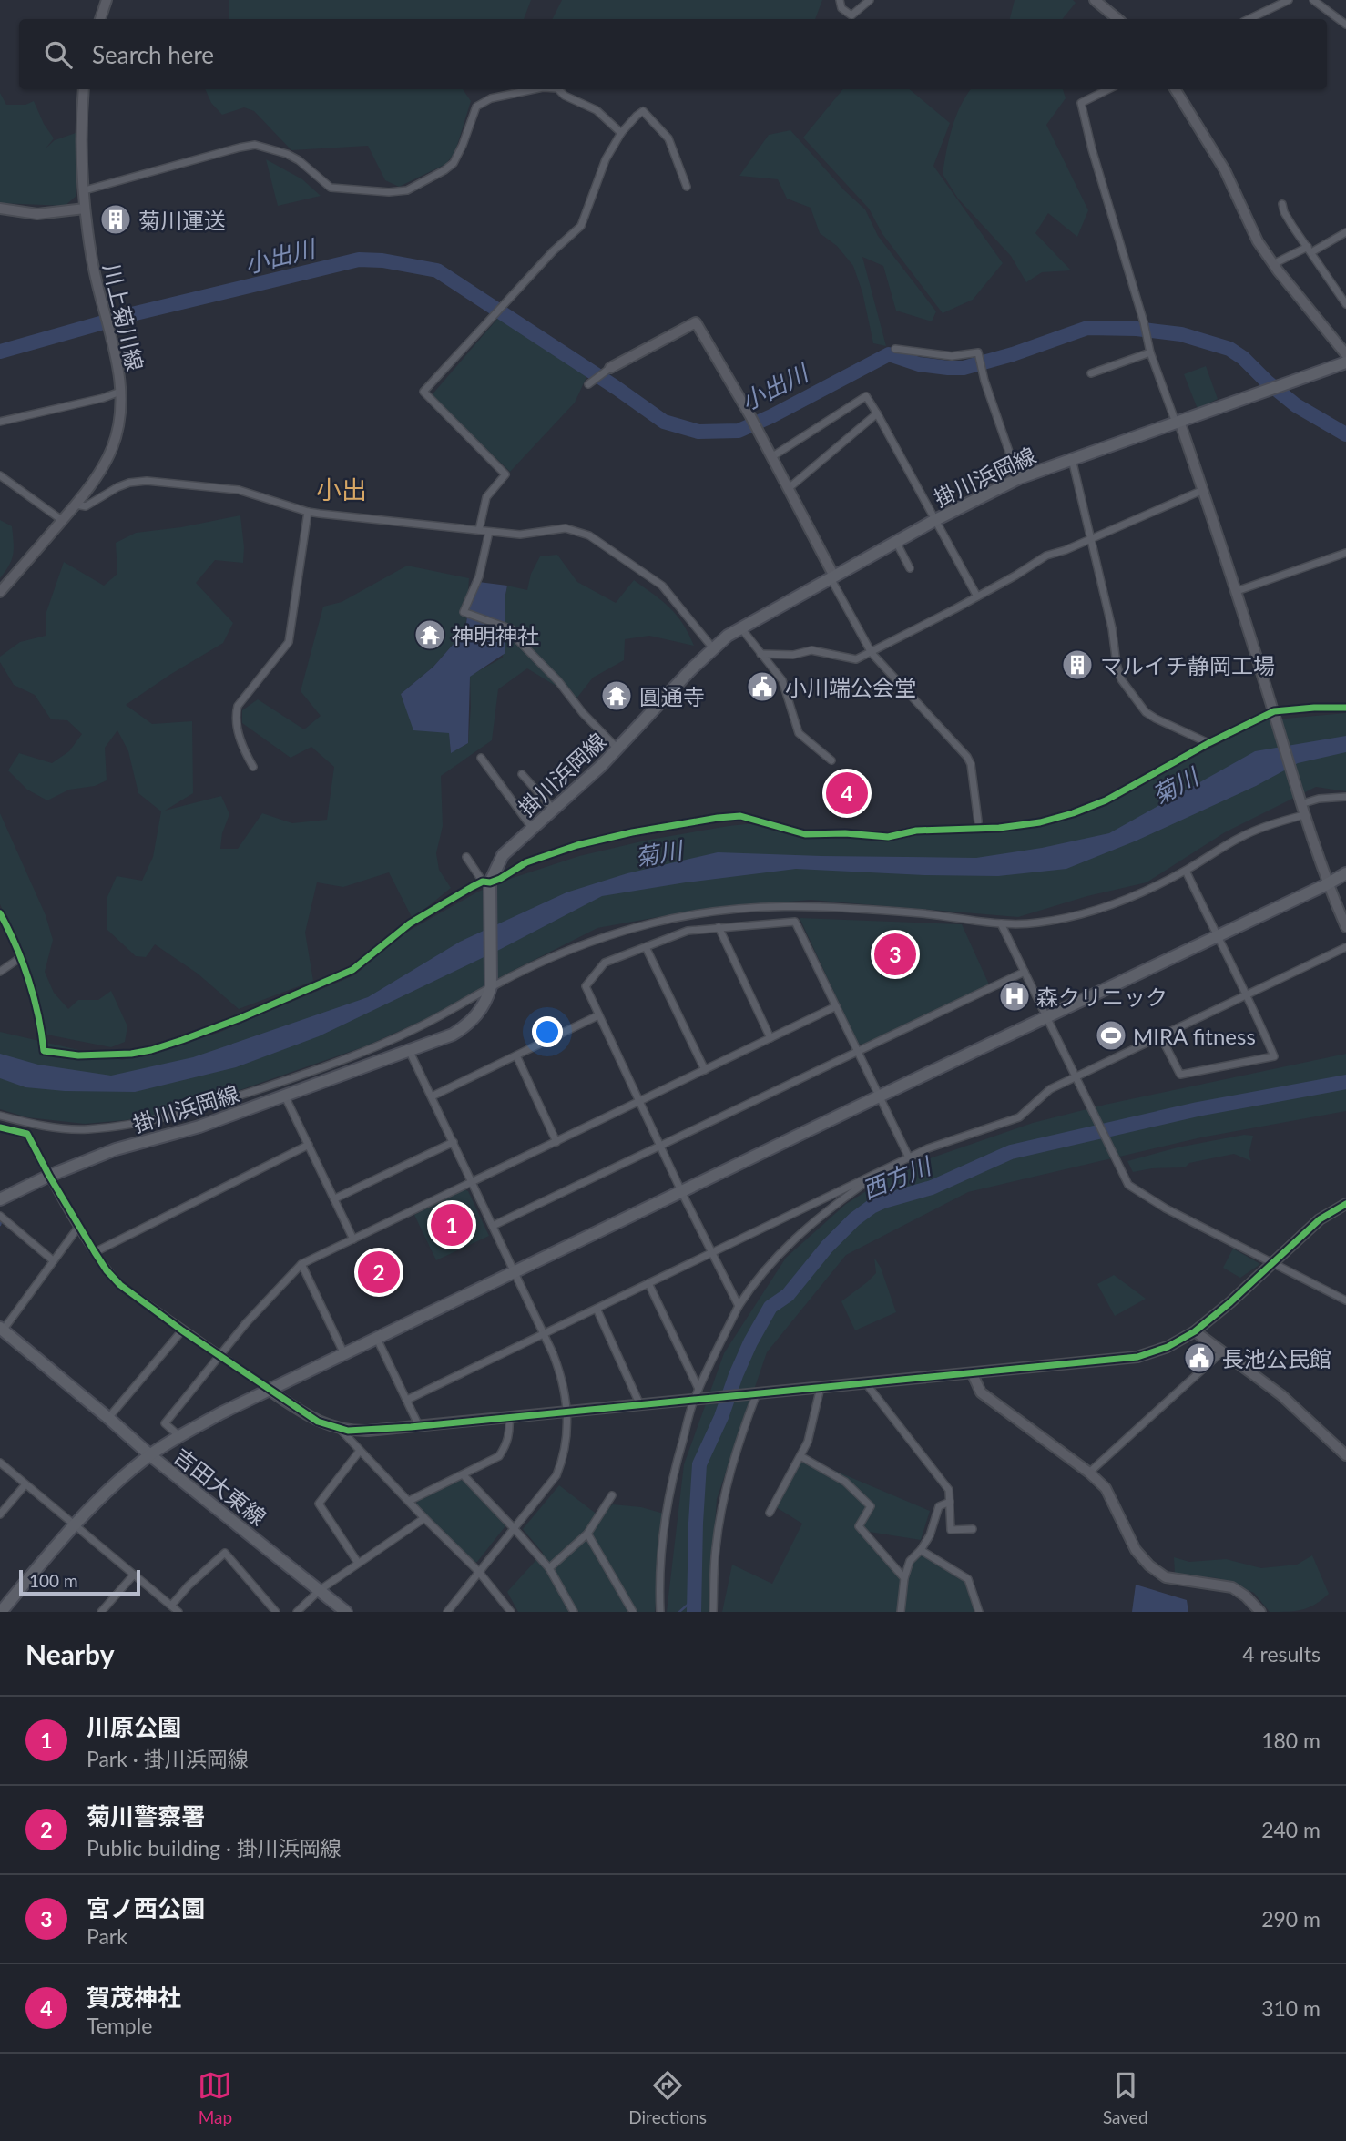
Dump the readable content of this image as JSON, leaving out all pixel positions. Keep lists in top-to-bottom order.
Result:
{
  "streets": {
    "main road": ["掛川浜岡線", "吉田大東線"],
    "street": ["川上菊川線"]
  },
  "districts": ["小出"],
  "water": ["小出川", "菊川", "西方川"],
  "places": {
    "building": ["菊川運送", "マルイチ静岡工場"],
    "temple": ["神明神社", "圓通寺"],
    "public building": ["小川端公会堂", "長池公民館"],
    "hospital": ["森クリニック"],
    "sports": ["MIRA fitness"]
  },
  "scale_bar": "100 m",
  "page": {
    "search": "Search here",
    "pins": [
      "4",
      "3",
      "1",
      "2"
    ],
    "scale": "100 m",
    "heading": ["Nearby", "4 results"],
    "list": [
      {
        "mark": "1",
        "name": "川原公園",
        "note": "Park · 掛川浜岡線",
        "value": "180 m"
      },
      {
        "mark": "2",
        "name": "菊川警察署",
        "note": "Public building · 掛川浜岡線",
        "value": "240 m"
      },
      {
        "mark": "3",
        "name": "宮ノ西公園",
        "note": "Park",
        "value": "290 m"
      },
      {
        "mark": "4",
        "name": "賀茂神社",
        "note": "Temple",
        "value": "310 m"
      }
    ],
    "nav": ["Map", "Directions", "Saved"]
  }
}
